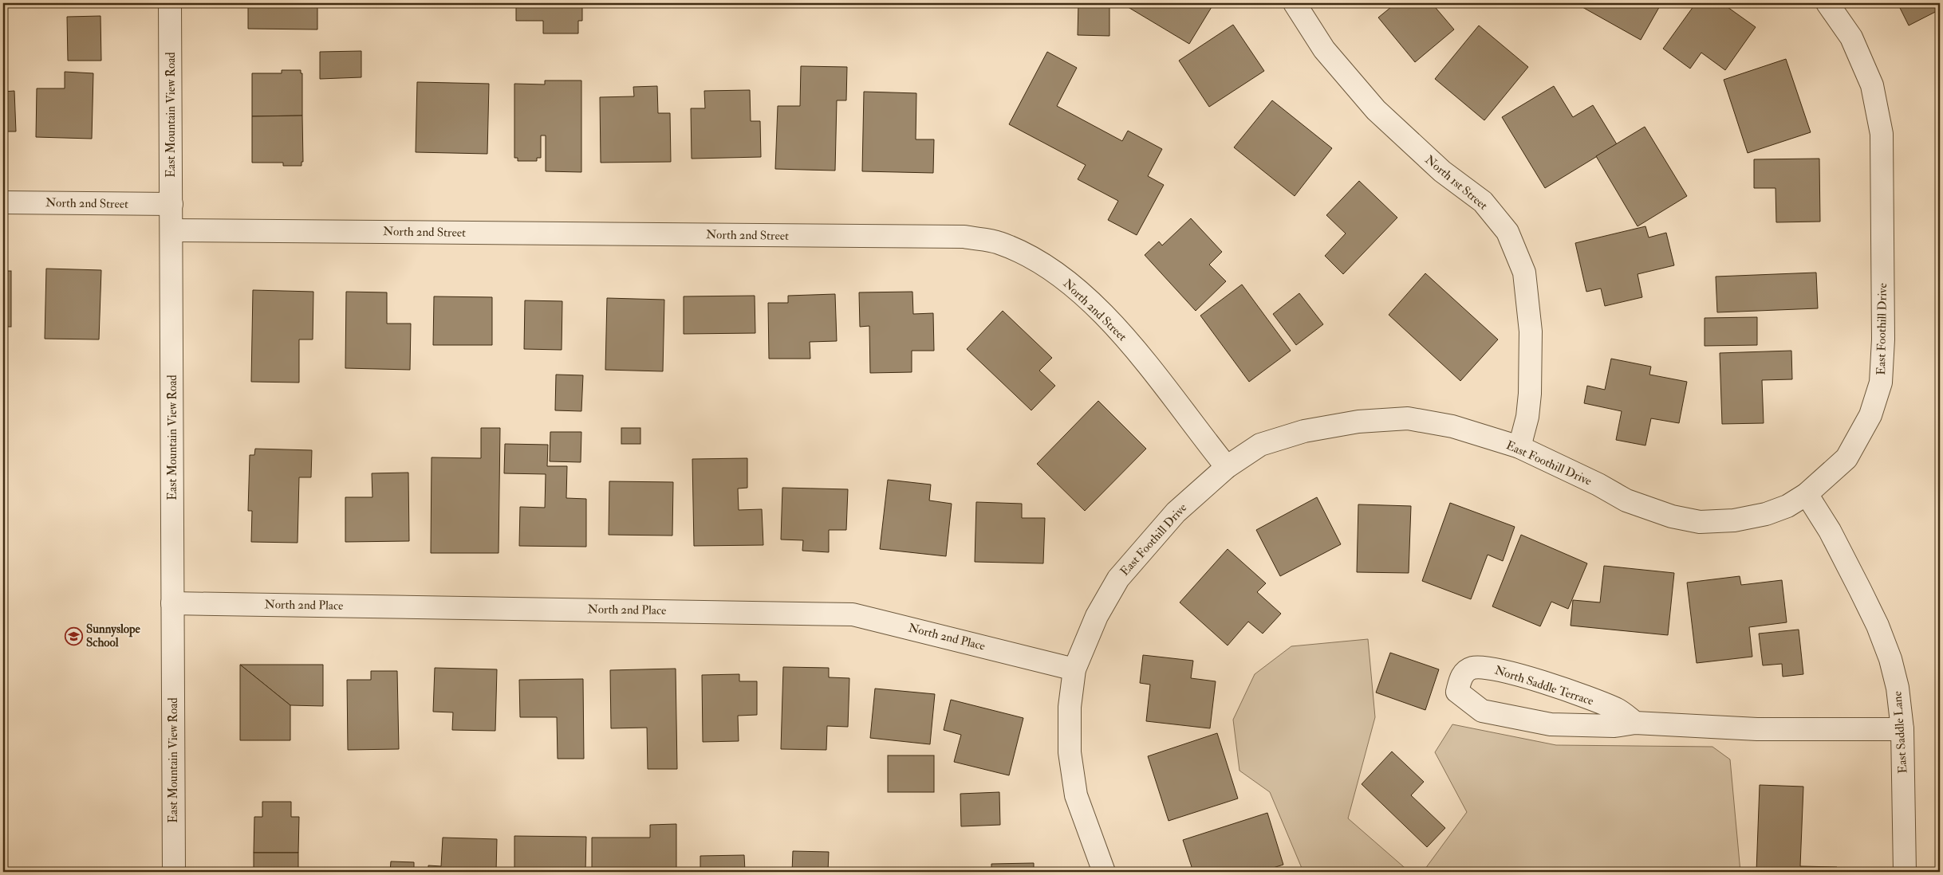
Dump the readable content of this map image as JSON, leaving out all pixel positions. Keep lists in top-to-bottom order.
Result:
{
  "streets": {
    "street": [
      "East Mountain View Road",
      "North 1st Street",
      "North 2nd Street",
      "East Foothill Drive",
      "North 2nd Place",
      "North Saddle Terrace",
      "East Saddle Lane"
    ]
  },
  "crossings": [
    ["East Mountain View Road", "North 2nd Street"],
    ["East Mountain View Road", "North 2nd Place"],
    ["North 1st Street", "East Foothill Drive"],
    ["North 2nd Street", "East Foothill Drive"],
    ["East Foothill Drive", "North 2nd Place"],
    ["East Foothill Drive", "East Saddle Lane"],
    ["North Saddle Terrace", "East Saddle Lane"]
  ],
  "places": {
    "school or university": ["Sunnyslope School"]
  }
}
